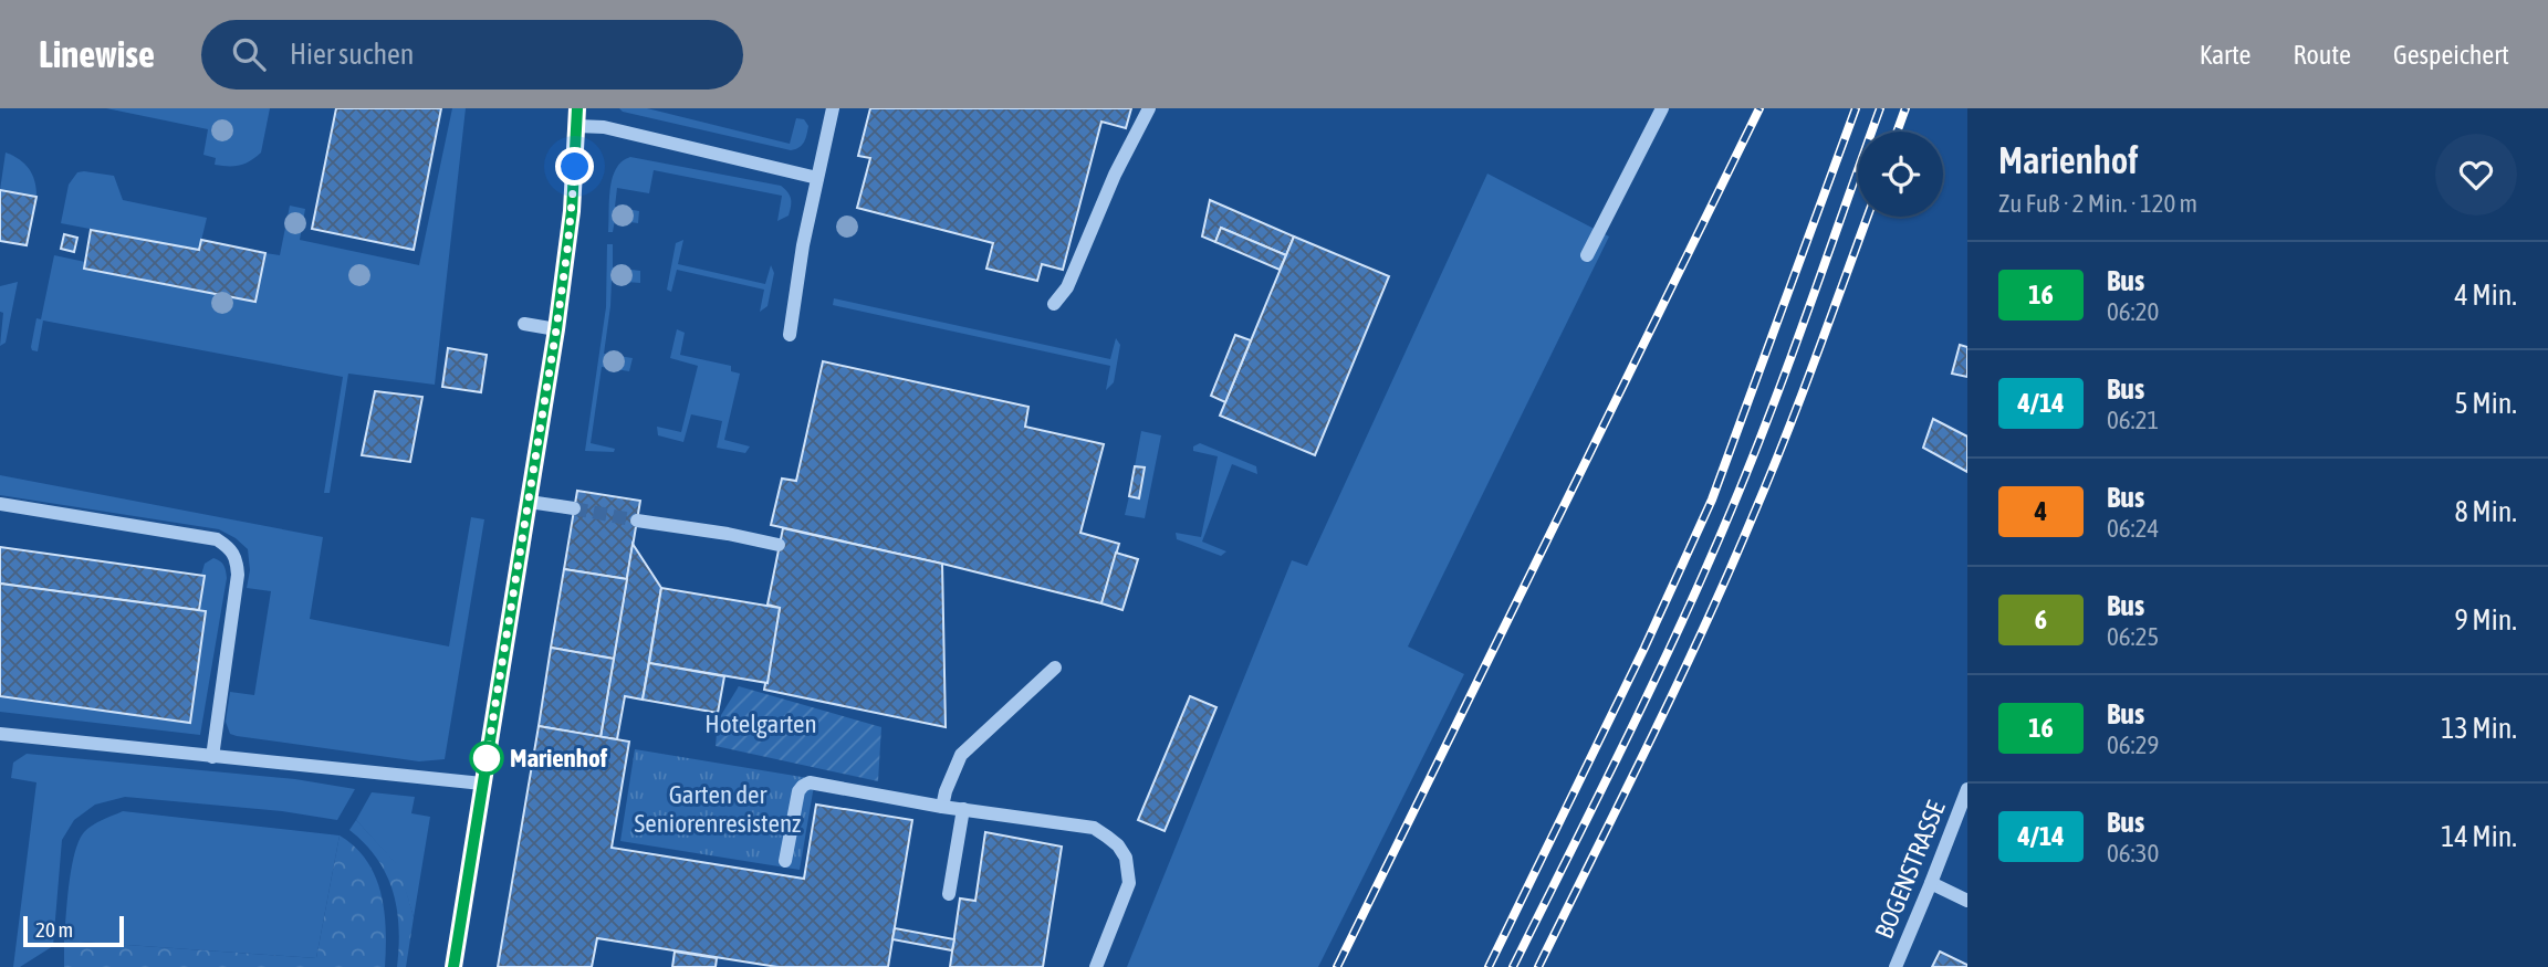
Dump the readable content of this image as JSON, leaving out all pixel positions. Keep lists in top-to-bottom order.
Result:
{
  "streets": {
    "street": ["BOGENSTRASSE"]
  },
  "parks": ["Hotelgarten", "Garten der Seniorenresistenz"],
  "places": ["Marienhof"],
  "lines": ["bus line 16"],
  "scale_bar": "20 m",
  "page": {
    "header": "Linewise",
    "search": "Hier suchen",
    "nav": ["Karte", "Route", "Gespeichert"],
    "heading": ["Marienhof", "Zu Fuß · 2 Min. · 120 m"],
    "list": [
      {
        "mark": "16",
        "name": "Bus",
        "note": "06:20",
        "value": "4 Min."
      },
      {
        "mark": "4/14",
        "name": "Bus",
        "note": "06:21",
        "value": "5 Min."
      },
      {
        "mark": "4",
        "name": "Bus",
        "note": "06:24",
        "value": "8 Min."
      },
      {
        "mark": "6",
        "name": "Bus",
        "note": "06:25",
        "value": "9 Min."
      },
      {
        "mark": "16",
        "name": "Bus",
        "note": "06:29",
        "value": "13 Min."
      },
      {
        "mark": "4/14",
        "name": "Bus",
        "note": "06:30",
        "value": "14 Min."
      }
    ],
    "scale": "20 m"
  }
}
